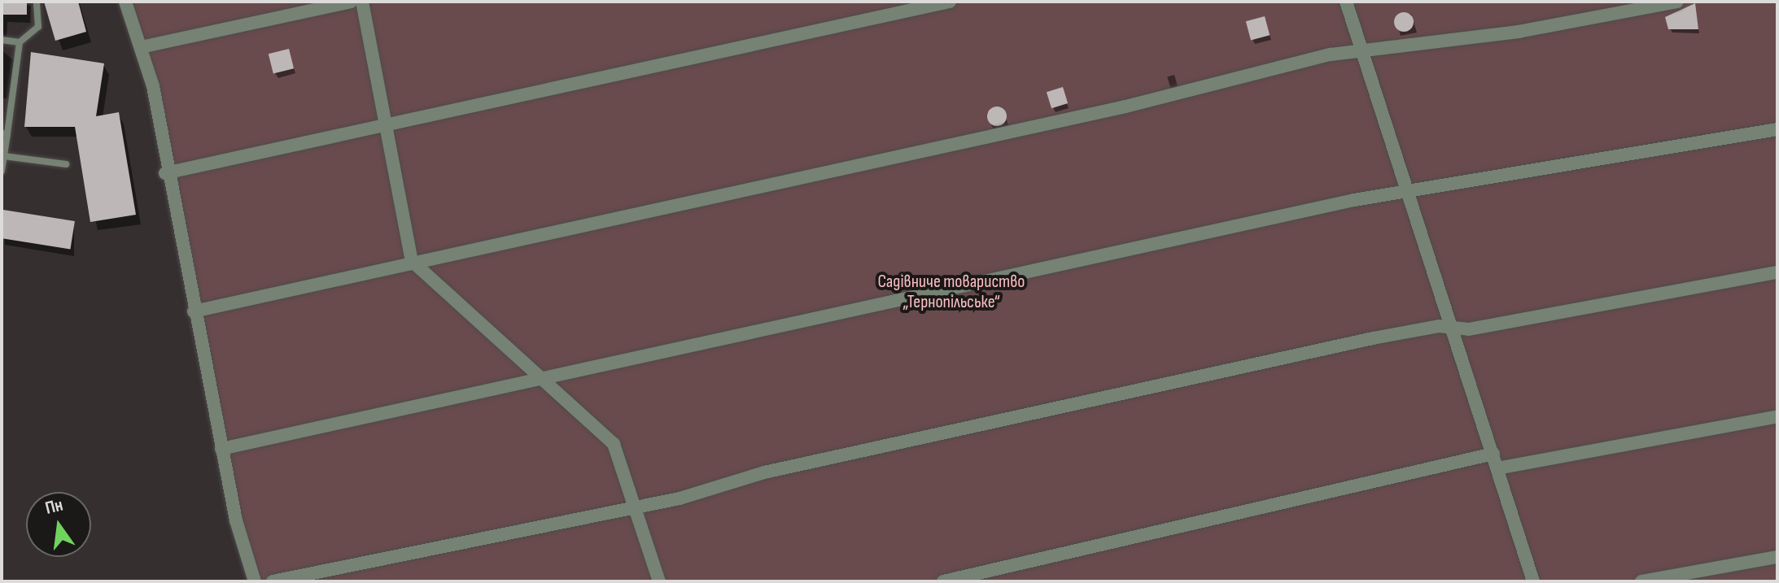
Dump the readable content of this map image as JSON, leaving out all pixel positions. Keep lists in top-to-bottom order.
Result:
{
  "parks": ["Садівниче товариство „Тернопільське“"],
  "north": "top"
}
